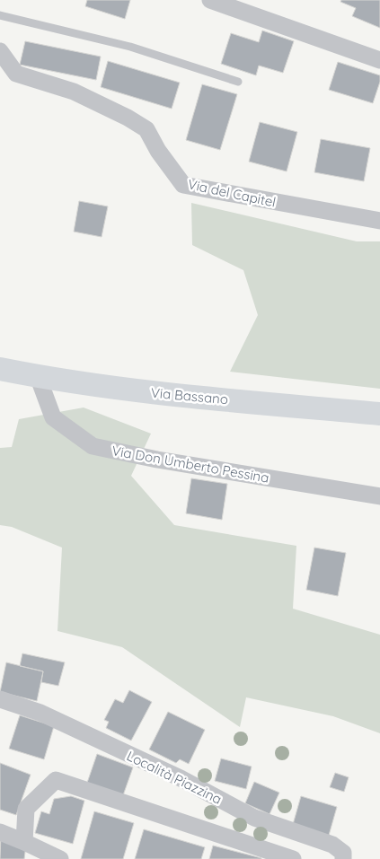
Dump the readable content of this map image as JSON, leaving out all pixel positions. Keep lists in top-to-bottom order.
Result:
{
  "streets": {
    "main road": ["Via Bassano"],
    "street": ["Via del Capitel", "Via Don Umberto Pessina", "Località Piazzina"]
  },
  "crossings": [
    ["Via Bassano", "Via Don Umberto Pessina"]
  ]
}
